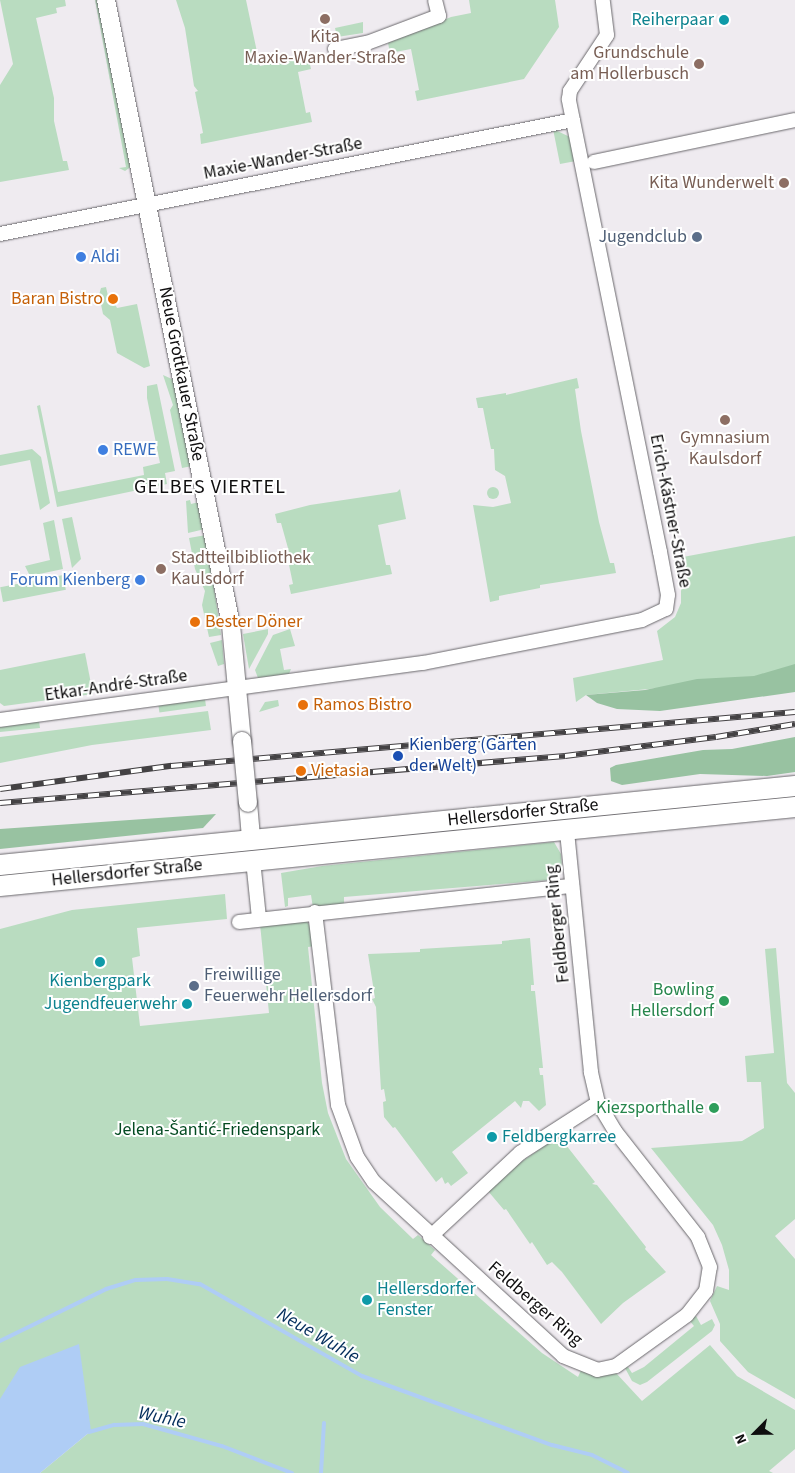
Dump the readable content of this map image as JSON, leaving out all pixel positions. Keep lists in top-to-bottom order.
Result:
{
  "streets": {
    "main road": ["Hellersdorfer Straße"],
    "street": [
      "Maxie-Wander-Straße",
      "Neue Grottkauer Straße",
      "Erich-Kästner-Straße",
      "Etkar-André-Straße",
      "Feldberger Ring"
    ]
  },
  "crossings": [
    ["Maxie-Wander-Straße", "Neue Grottkauer Straße"],
    ["Maxie-Wander-Straße", "Erich-Kästner-Straße"],
    ["Neue Grottkauer Straße", "Erich-Kästner-Straße"],
    ["Neue Grottkauer Straße", "Etkar-André-Straße"],
    ["Neue Grottkauer Straße", "Hellersdorfer Straße"],
    ["Erich-Kästner-Straße", "Etkar-André-Straße"],
    ["Hellersdorfer Straße", "Feldberger Ring"]
  ],
  "districts": ["GELBES VIERTEL"],
  "water": ["Neue Wuhle", "Wuhle"],
  "parks": ["Jelena-Šantić-Friedenspark"],
  "places": [
    "Kita Maxie-Wander-Straße",
    "Reiherpaar",
    "Grundschule am Hollerbusch",
    "Kita Wunderwelt",
    "Jugendclub",
    "Aldi",
    "Baran Bistro",
    "Gymnasium Kaulsdorf",
    "REWE",
    "Stadtteilbibliothek Kaulsdorf",
    "Forum Kienberg",
    "Bester Döner",
    "Ramos Bistro",
    "Kienberg (Gärten der Welt)",
    "Vietasia",
    "Kienbergpark",
    "Freiwillige Feuerwehr Hellersdorf",
    "Bowling Hellersdorf",
    "Jugendfeuerwehr",
    "Kiezsporthalle",
    "Feldbergkarree",
    "Hellersdorfer Fenster"
  ],
  "north": "bottom left"
}
